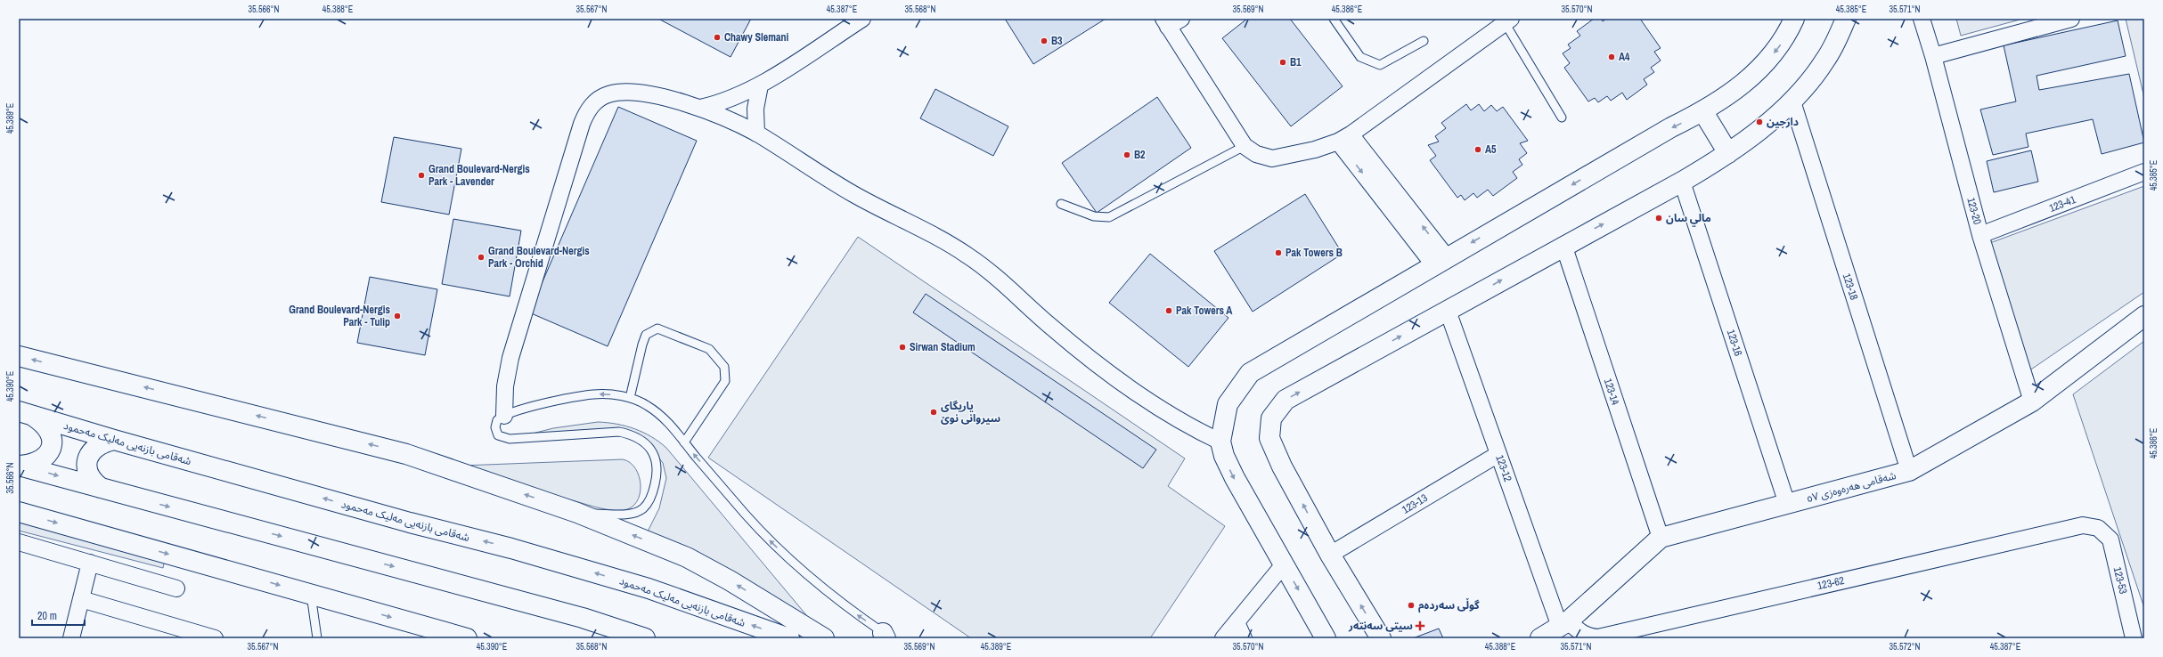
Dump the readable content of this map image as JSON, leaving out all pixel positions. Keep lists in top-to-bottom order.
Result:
{
  "streets": {
    "main road": ["شەقامی بازنەیی مەلیک مەحمود", "شەقامی هەرەوەزی ٥٧"],
    "street": [
      "123-41",
      "123-20",
      "123-18",
      "123-16",
      "123-14",
      "123-12",
      "123-13",
      "123-53",
      "123-62"
    ]
  },
  "crossings": [
    ["123-41", "123-20"],
    ["123-20", "شەقامی هەرەوەزی ٥٧"],
    ["123-18", "شەقامی هەرەوەزی ٥٧"],
    ["123-16", "شەقامی هەرەوەزی ٥٧"],
    ["123-14", "شەقامی هەرەوەزی ٥٧"],
    ["123-12", "شەقامی هەرەوەزی ٥٧"],
    ["123-12", "123-13"],
    ["123-12", "123-62"],
    ["شەقامی هەرەوەزی ٥٧", "123-62"],
    ["123-53", "123-62"]
  ],
  "places": {
    "other": [
      "Chawy Slemani",
      "B3",
      "A4",
      "B1",
      "دارجين",
      "A5",
      "B2",
      "Grand Boulevard-Nergis Park - Lavender",
      "مالي سان",
      "Pak Towers B",
      "Grand Boulevard-Nergis Park - Orchid",
      "Pak Towers A",
      "Grand Boulevard-Nergis Park - Tulip",
      "Sirwan Stadium",
      "یاریگای سیروانی نوێ",
      "گوڵی سەردەم"
    ],
    "health": ["سیتی سەنتەر"]
  },
  "scale_bar": "20 m",
  "coordinates": [
    "35.566°N",
    "45.388°E",
    "35.567°N",
    "45.387°E",
    "35.568°N",
    "35.569°N",
    "45.386°E",
    "35.570°N",
    "45.385°E",
    "35.571°N",
    "45.389°E",
    "45.390°E",
    "35.572°N"
  ]
}
